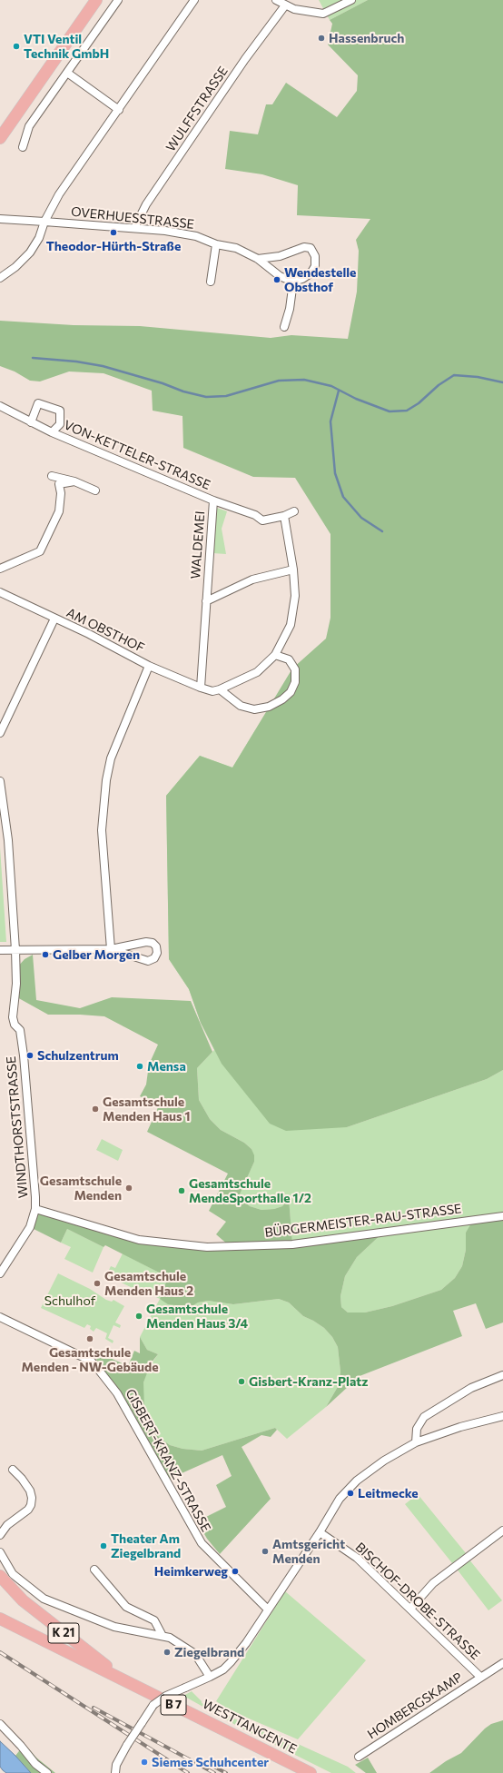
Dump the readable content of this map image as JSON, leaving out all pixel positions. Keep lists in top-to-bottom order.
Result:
{
  "streets": {
    "main road": ["K 21", "B 7", "WESTTANGENTE"],
    "street": [
      "WULFFSTRASSE",
      "OVERHUESSTRASSE",
      "VON-KETTELER-STRASSE",
      "WALDEMEI",
      "AM OBSTHOF",
      "WINDTHORSTSTRASSE",
      "BÜRGERMEISTER-RAU-STRASSE",
      "GISBERT-KRANZ-STRASSE",
      "BISCHOF-DROBE-STRASSE",
      "HOMBERGSKAMP"
    ]
  },
  "crossings": [
    ["WULFFSTRASSE", "OVERHUESSTRASSE"],
    ["VON-KETTELER-STRASSE", "WALDEMEI"],
    ["WALDEMEI", "AM OBSTHOF"],
    ["WINDTHORSTSTRASSE", "BÜRGERMEISTER-RAU-STRASSE"],
    ["BISCHOF-DROBE-STRASSE", "HOMBERGSKAMP"],
    ["K 21", "WESTTANGENTE"]
  ],
  "parks": ["Schulhof"],
  "places": [
    "Hassenbruch",
    "VTI Ventil Technik GmbH",
    "Theodor-Hürth-Straße",
    "Wendestelle Obsthof",
    "Gelber Morgen",
    "Schulzentrum",
    "Mensa",
    "Gesamtschule Menden Haus 1",
    "Gesamtschule Menden",
    "Gesamtschule MendeSporthalle 1/2",
    "Gesamtschule Menden Haus 2",
    "Gesamtschule Menden Haus 3/4",
    "Gesamtschule Menden - NW-Gebäude",
    "Gisbert-Kranz-Platz",
    "Leitmecke",
    "Theater Am Ziegelbrand",
    "Amtsgericht Menden",
    "Heimkerweg",
    "Ziegelbrand",
    "Siemes Schuhcenter"
  ]
}
